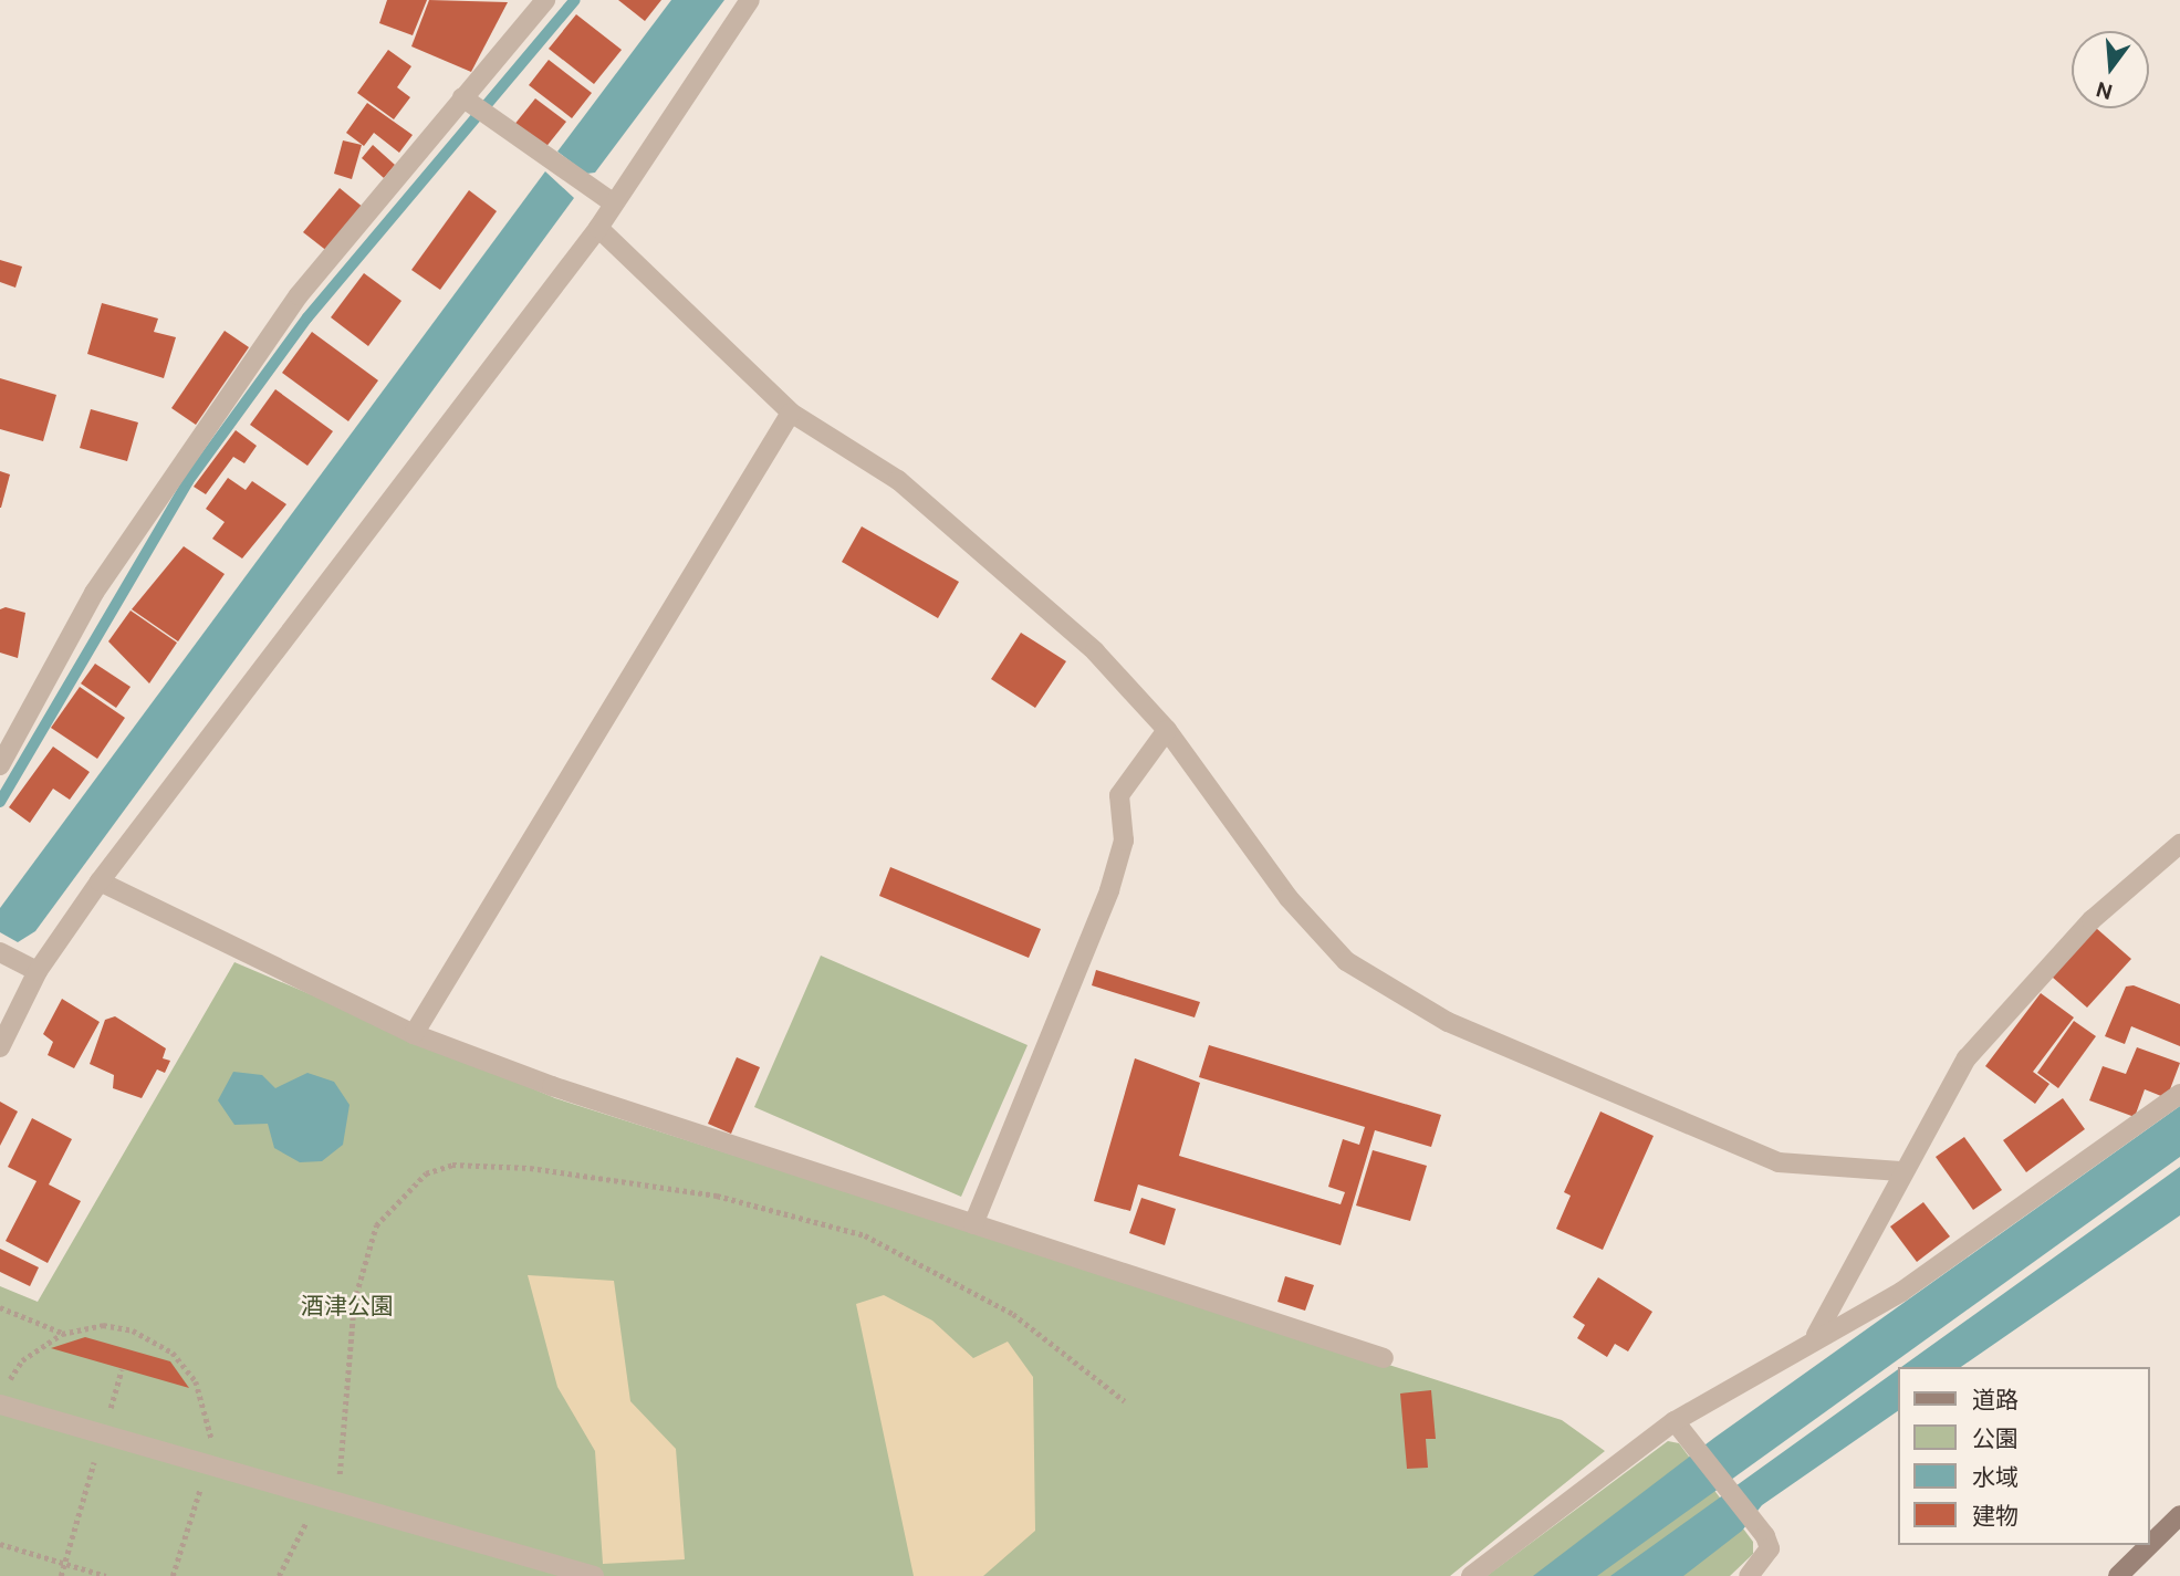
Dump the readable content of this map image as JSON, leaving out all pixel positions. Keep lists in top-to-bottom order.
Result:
{
  "parks": ["酒津公園"],
  "legend": [
    "道路",
    "公園",
    "水域",
    "建物"
  ],
  "north": "bottom"
}
